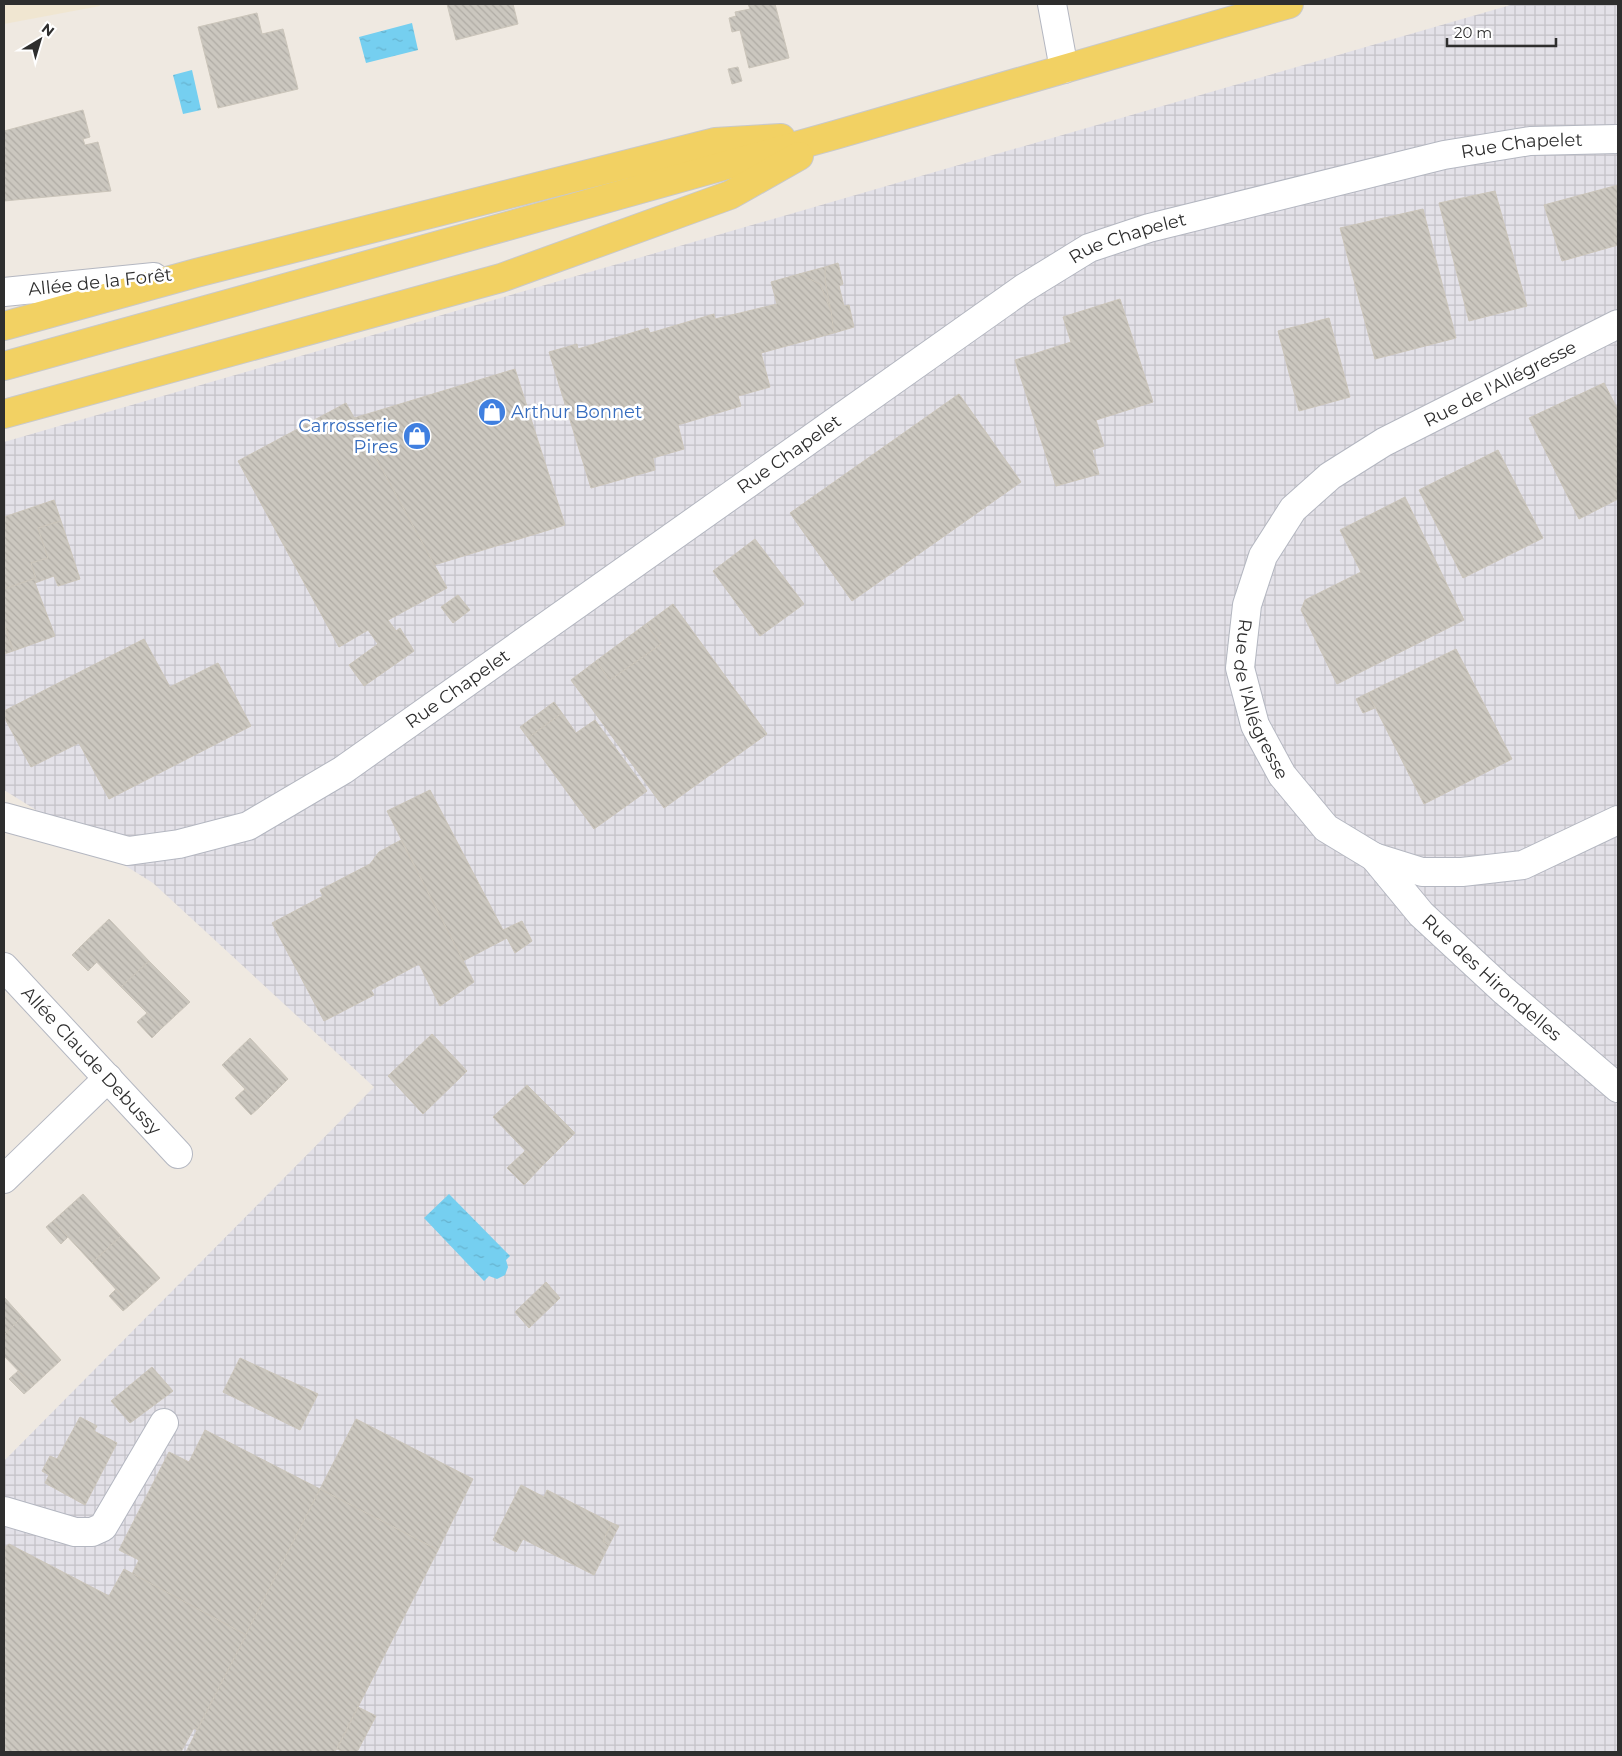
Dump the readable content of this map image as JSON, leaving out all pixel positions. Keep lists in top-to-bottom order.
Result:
{
  "streets": {
    "street": [
      "Rue Chapelet",
      "Allée de la Forêt",
      "Rue de l'Allégresse",
      "Rue des Hirondelles",
      "Allée Claude Debussy"
    ]
  },
  "crossings": [
    ["Rue de l'Allégresse", "Rue des Hirondelles"]
  ],
  "places": {
    "shop": ["Arthur Bonnet", "Carrosserie Pires"]
  },
  "scale_bar": "20 m",
  "north": "top right"
}
